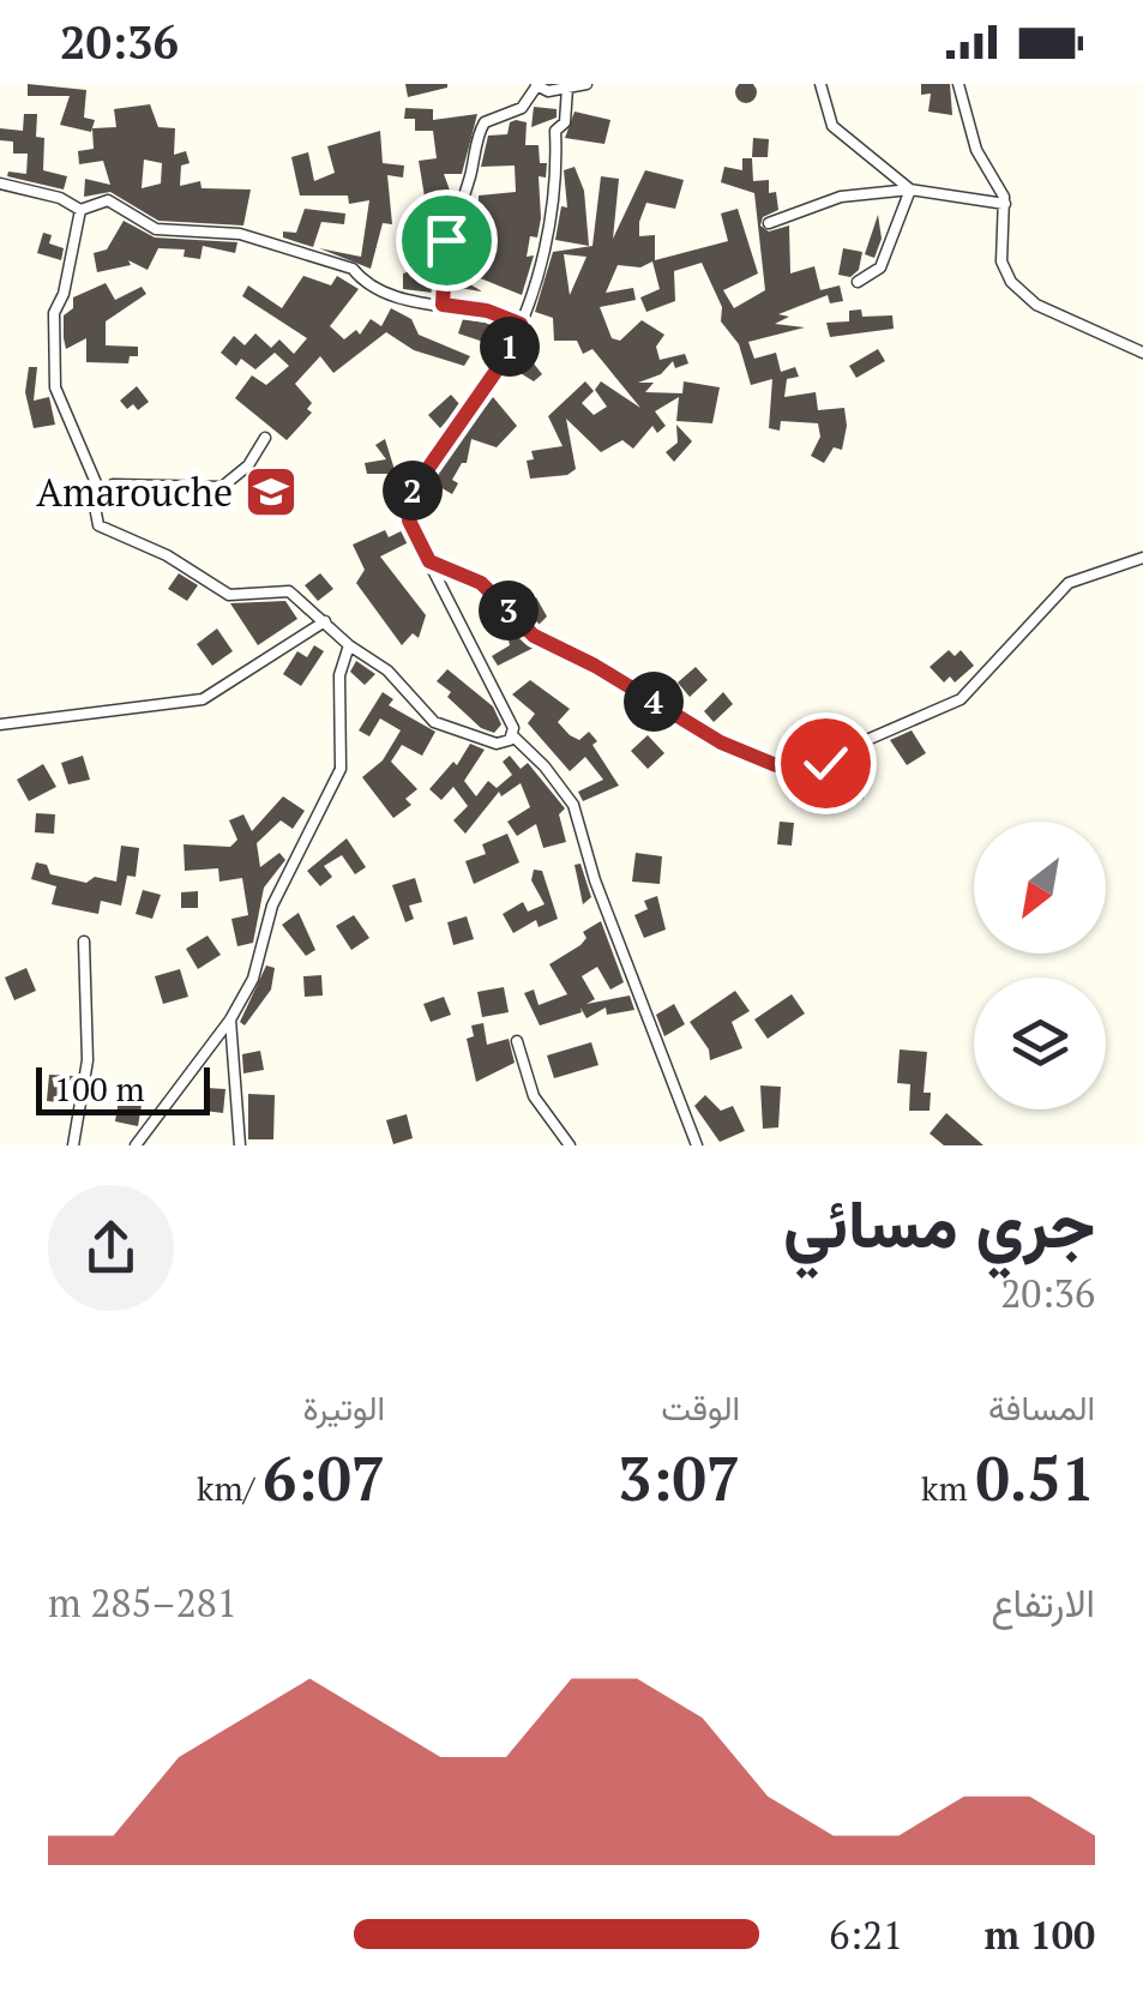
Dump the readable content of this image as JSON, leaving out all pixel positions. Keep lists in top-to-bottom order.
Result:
{
  "places": {
    "school or university": ["Amarouche"]
  },
  "scale_bar": "100 m",
  "north": "bottom left",
  "page": {
    "status": "20:36",
    "pins": [
      "1",
      "2",
      "3",
      "4"
    ],
    "scale": "100 m",
    "heading": ["جري مسائي", "20:36"],
    "stats": [
      ["المسافة", "0.51 km"],
      ["الوقت", "3:07"],
      ["الوتيرة", "6:07 /km"]
    ],
    "chart": ["الارتفاع", "281–285 m"],
    "list": [
      {
        "name": "100 m",
        "note": "6:21"
      }
    ]
  }
}
